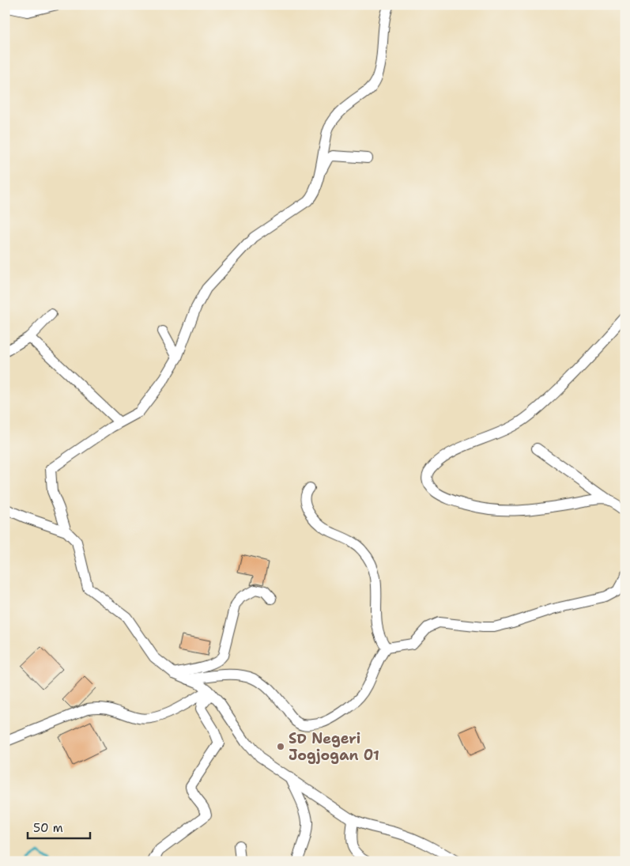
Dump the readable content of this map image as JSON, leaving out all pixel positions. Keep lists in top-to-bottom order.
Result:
{
  "places": ["SD Negeri Jogjogan 01"],
  "scale_bar": "50 m"
}
